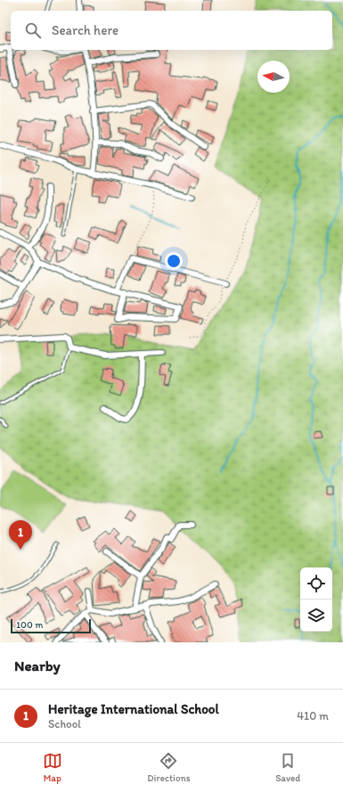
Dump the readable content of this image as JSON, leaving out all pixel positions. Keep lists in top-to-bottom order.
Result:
{
  "scale_bar": "100 m",
  "north": "left",
  "page": {
    "search": "Search here",
    "pins": "1",
    "scale": "100 m",
    "heading": "Nearby",
    "list": [
      {
        "mark": "1",
        "name": "Heritage International School",
        "note": "School",
        "value": "410 m"
      }
    ],
    "nav": ["Map", "Directions", "Saved"]
  }
}
